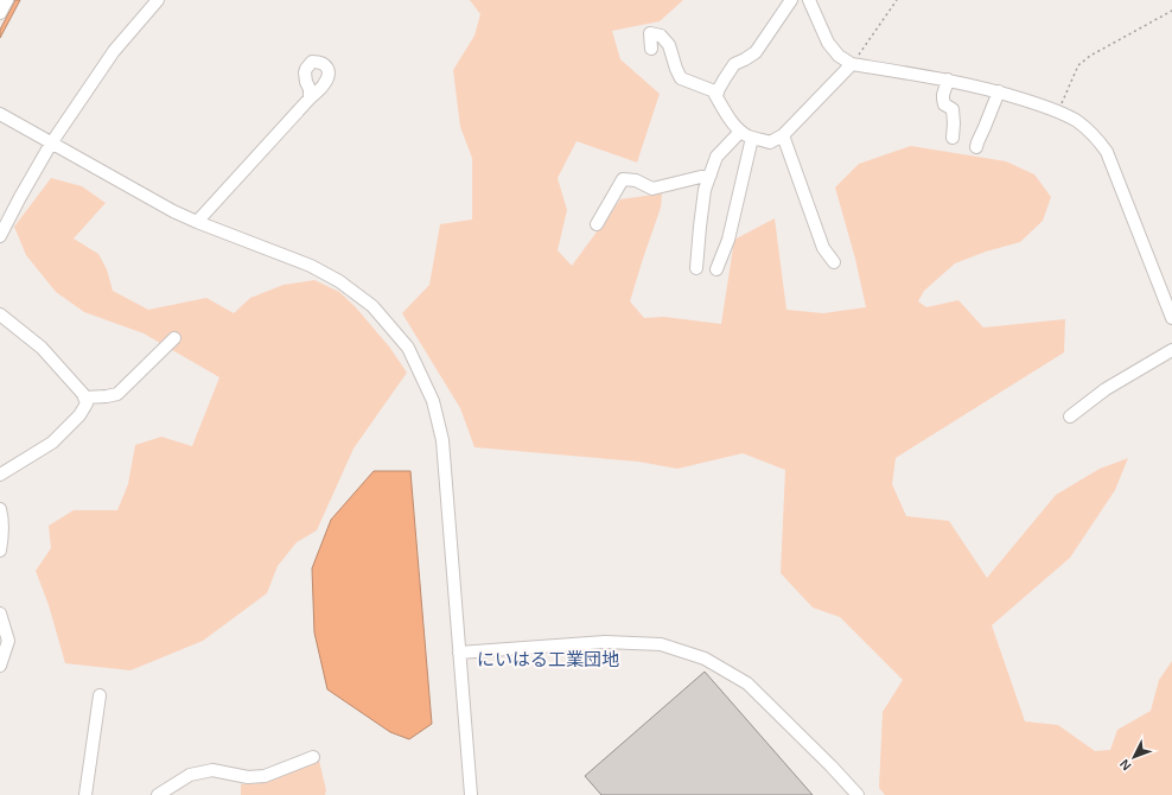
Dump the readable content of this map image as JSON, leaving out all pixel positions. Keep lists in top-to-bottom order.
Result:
{
  "districts": ["にいはる工業団地"],
  "north": "bottom left"
}
